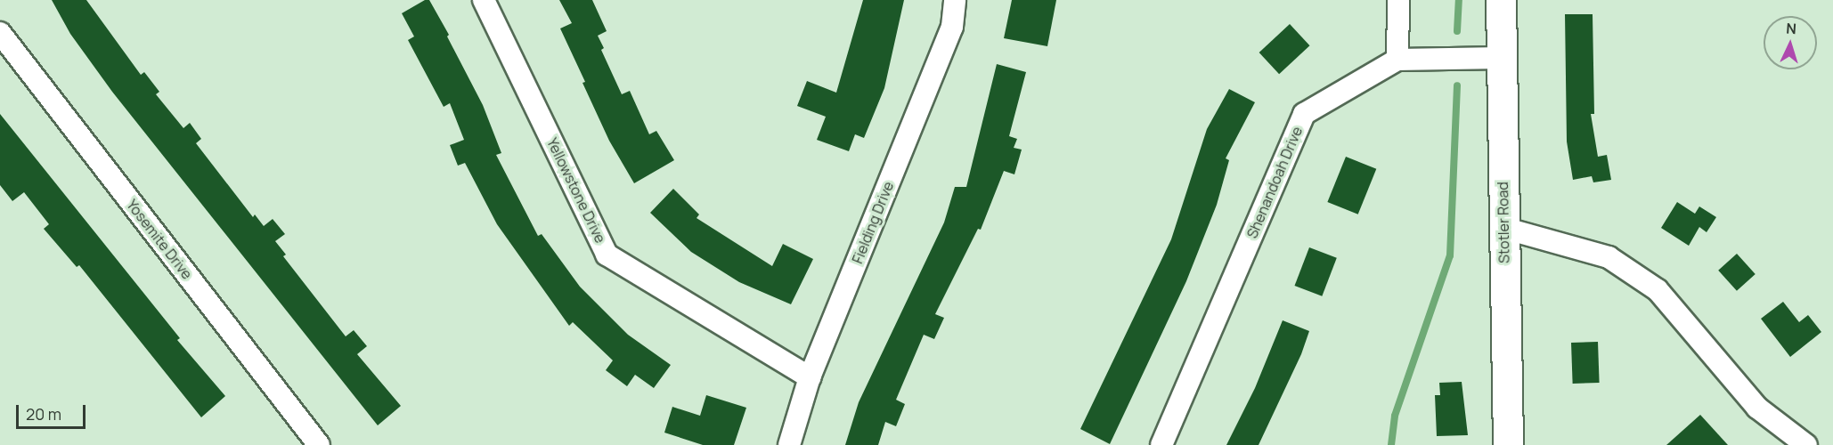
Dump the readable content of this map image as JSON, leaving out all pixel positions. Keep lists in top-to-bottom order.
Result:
{
  "streets": {
    "street": [
      "Shenandoah Drive",
      "Yellowstone Drive",
      "Fielding Drive",
      "Stotler Road",
      "Yosemite Drive"
    ]
  },
  "crossings": [
    ["Shenandoah Drive", "Stotler Road"],
    ["Yellowstone Drive", "Fielding Drive"]
  ],
  "scale_bar": "20 m",
  "north": "top"
}
